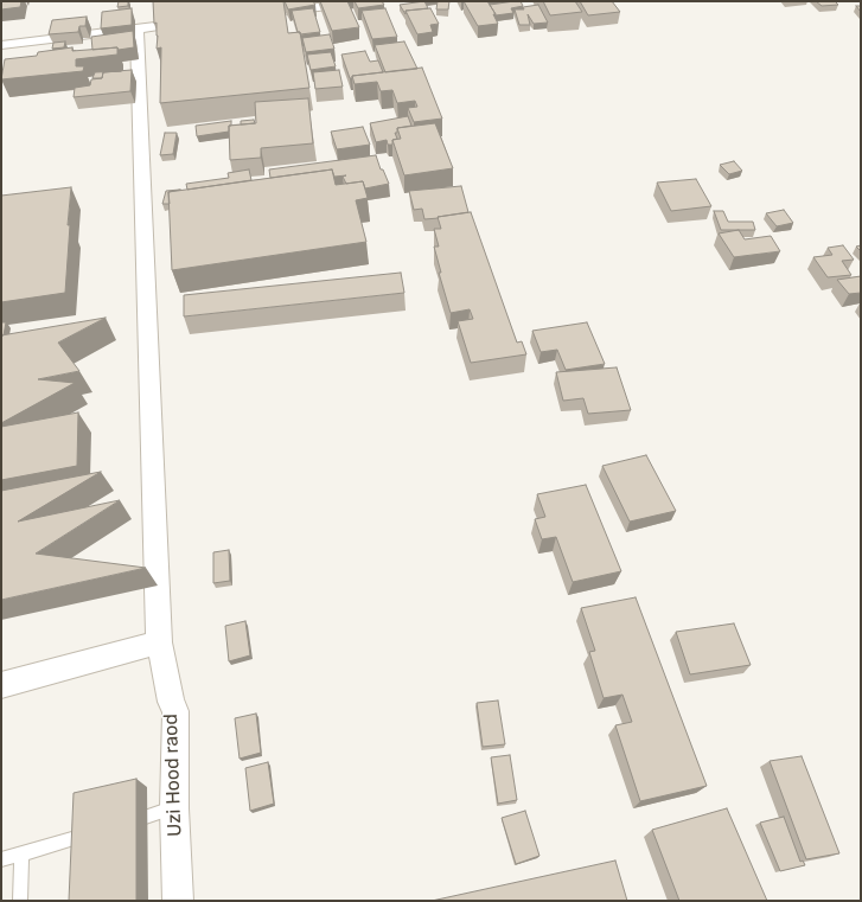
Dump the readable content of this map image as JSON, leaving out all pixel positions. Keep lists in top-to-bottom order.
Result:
{
  "streets": {
    "street": ["Uzi Hood raod"]
  }
}
